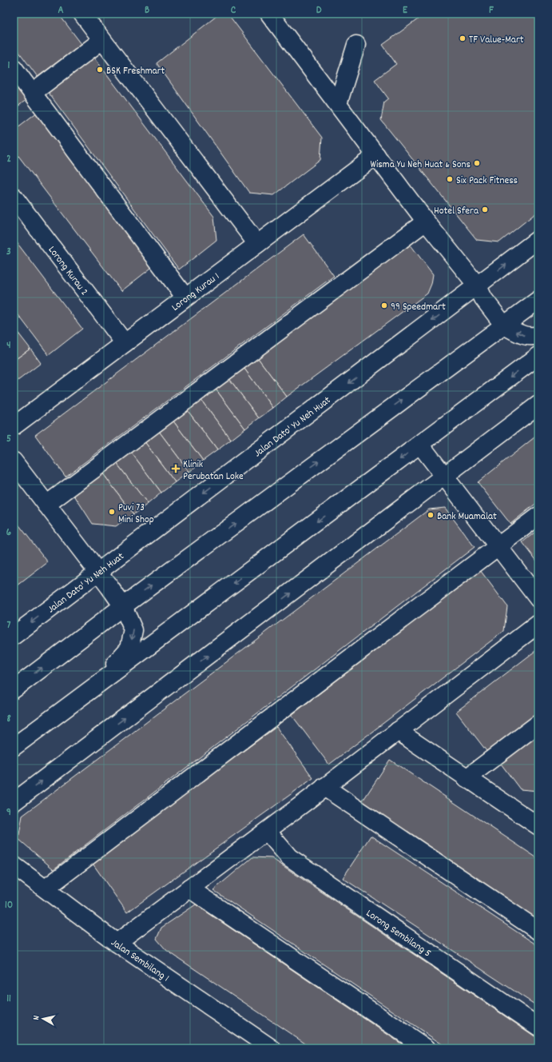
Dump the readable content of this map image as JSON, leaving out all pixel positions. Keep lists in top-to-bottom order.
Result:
{
  "streets": {
    "street": [
      "Lorong Kurau 2",
      "Lorong Kurau 1",
      "Jalan Dato' Yu Neh Huat",
      "Lorong Sembilang 5",
      "Jalan Sembilang 1"
    ]
  },
  "crossings": [
    ["Lorong Kurau 2", "Lorong Kurau 1"]
  ],
  "places": {
    "other": [
      "TF Value-Mart",
      "BSK Freshmart",
      "Wisma Yu Neh Huat & Sons",
      "Six Pack Fitness",
      "Hotel Sfera",
      "99 Speedmart",
      "Puvi 73 Mini Shop",
      "Bank Muamalat"
    ],
    "health": ["Klinik Perubatan Loke"]
  },
  "north": "left",
  "grid": {
    "columns": [
      "A",
      "B",
      "C",
      "D",
      "E",
      "F"
    ],
    "rows": [
      "1",
      "2",
      "3",
      "4",
      "5",
      "6",
      "7",
      "8",
      "9",
      "10",
      "11"
    ]
  }
}
